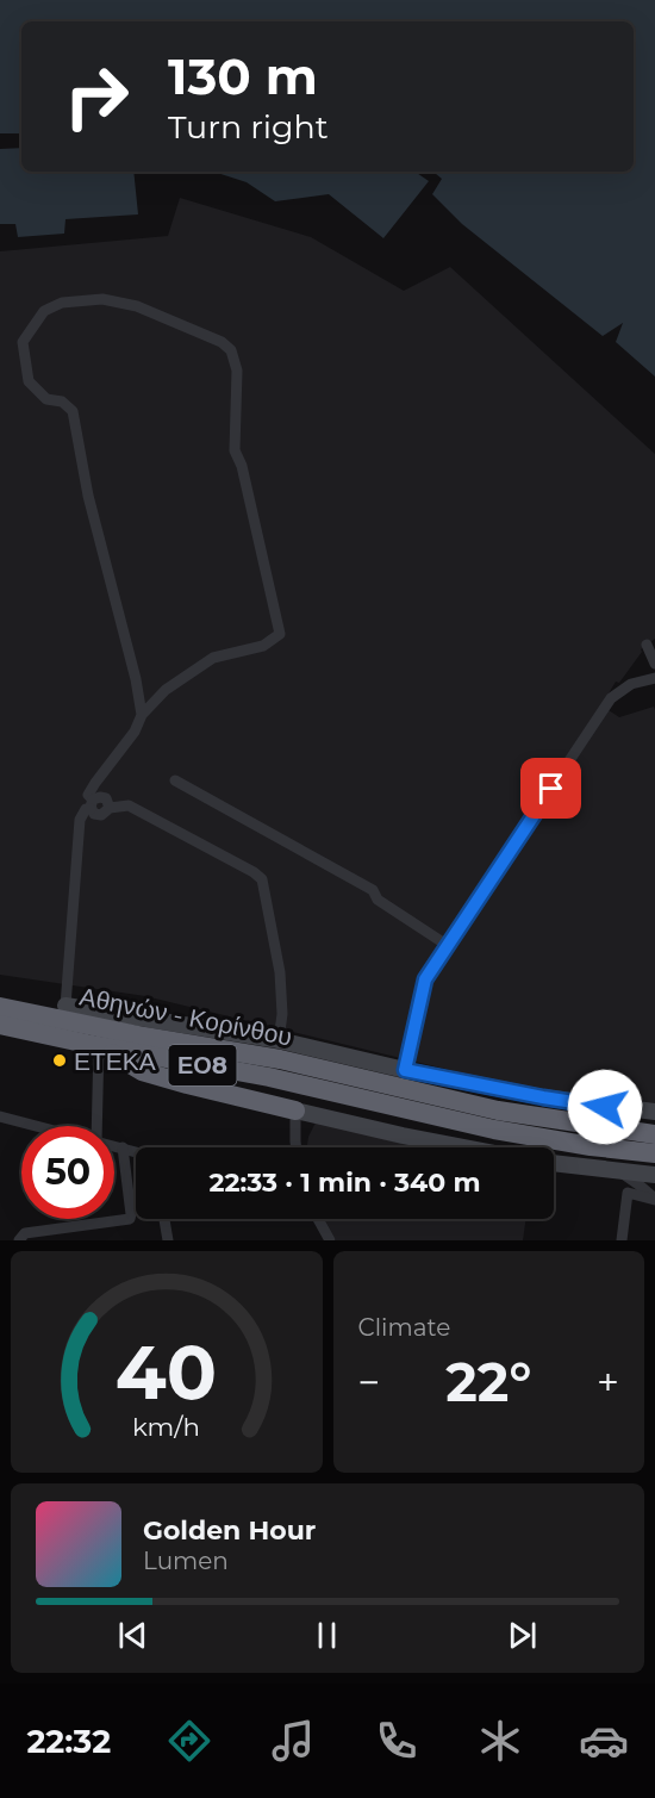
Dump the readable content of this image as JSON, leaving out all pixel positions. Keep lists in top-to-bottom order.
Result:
{
  "streets": {
    "highway": ["Αθηνών - Κορίνθου", "ΕΟ8"]
  },
  "places": ["ΕΤΕΚΑ"],
  "page": {
    "turn": ["130 m", "Turn right"],
    "limit": "50",
    "trip": "22:33 · 1 min · 340 m",
    "tile": "Climate",
    "heat": ["−", "22°", "+"],
    "song": ["Golden Hour", "Lumen"],
    "tabs": "22:32",
    "gauge": ["40", "km/h"]
  }
}
